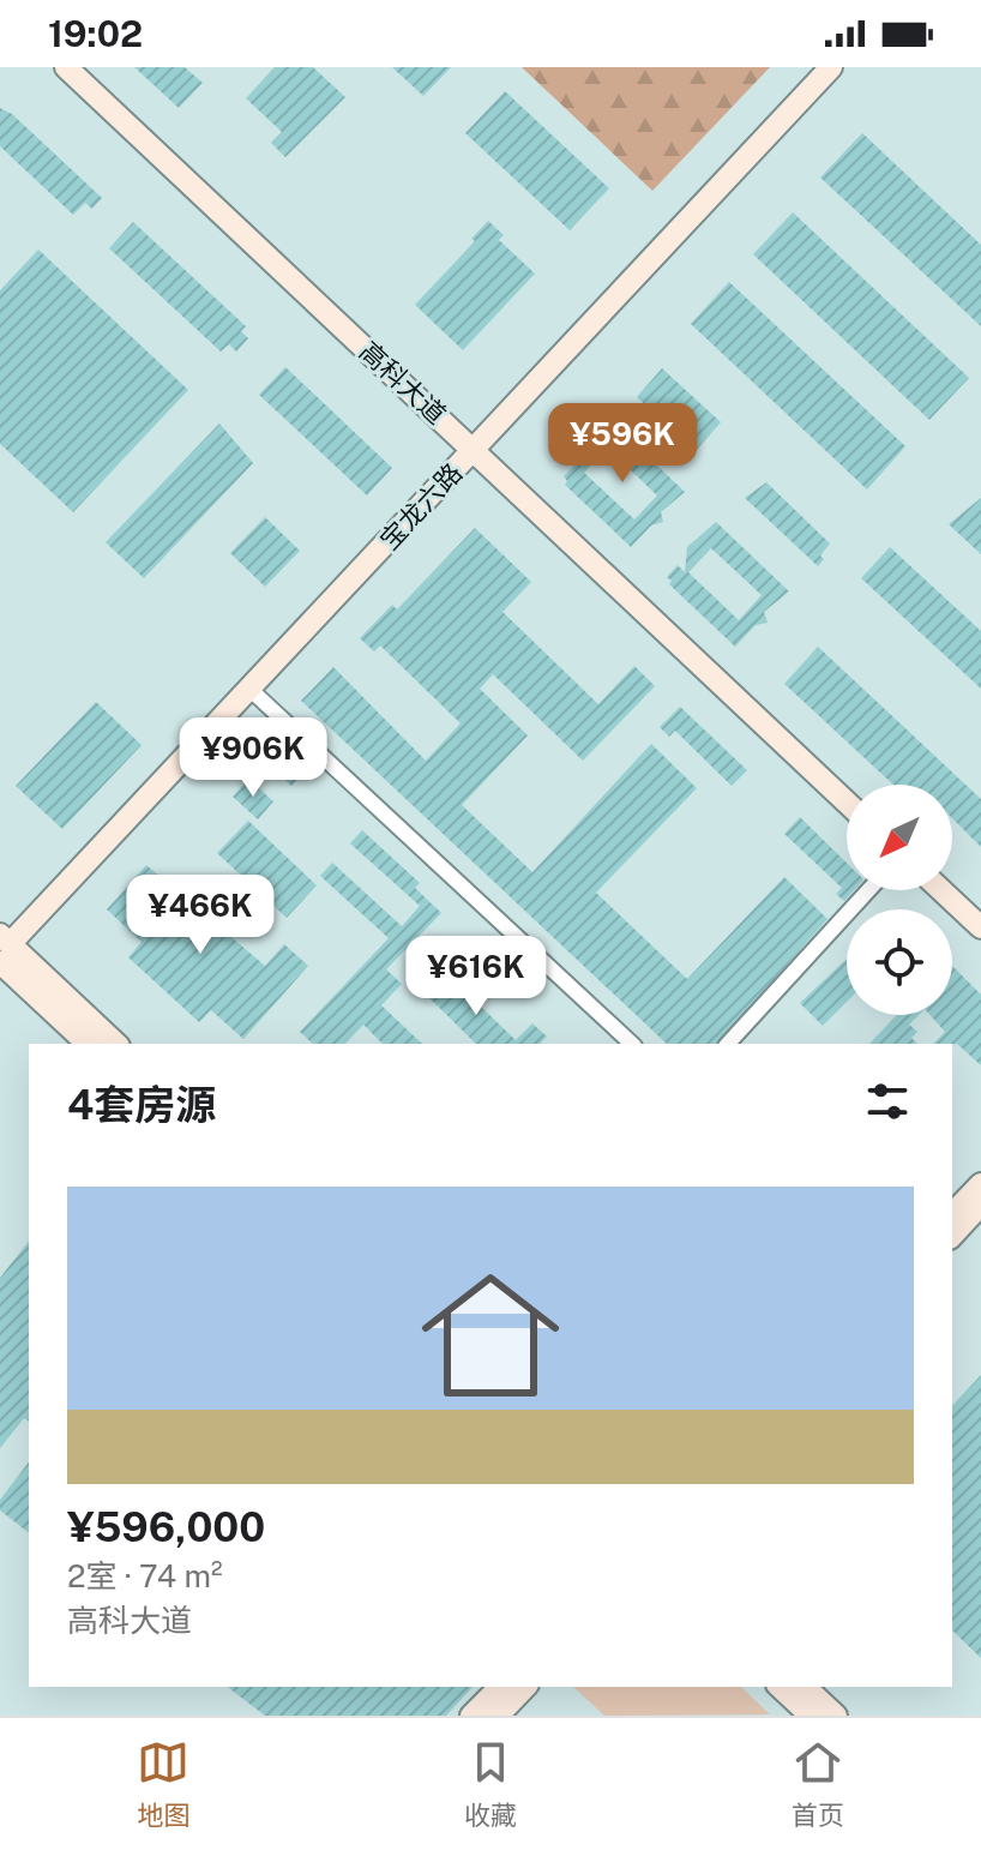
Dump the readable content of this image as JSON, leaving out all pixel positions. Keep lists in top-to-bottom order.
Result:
{
  "streets": {
    "street": ["高科大道", "宝龙六路"]
  },
  "crossings": [
    ["高科大道", "宝龙六路"]
  ],
  "north": "bottom left",
  "page": {
    "status": "19:02",
    "price": [
      "¥596K",
      "¥906K",
      "¥466K",
      "¥616K"
    ],
    "heading": "4套房源",
    "list": [
      {
        "name": "¥596,000",
        "note": "2室 · 74 m² · 高科大道"
      }
    ],
    "tabs": ["地图", "收藏", "首页"]
  }
}
